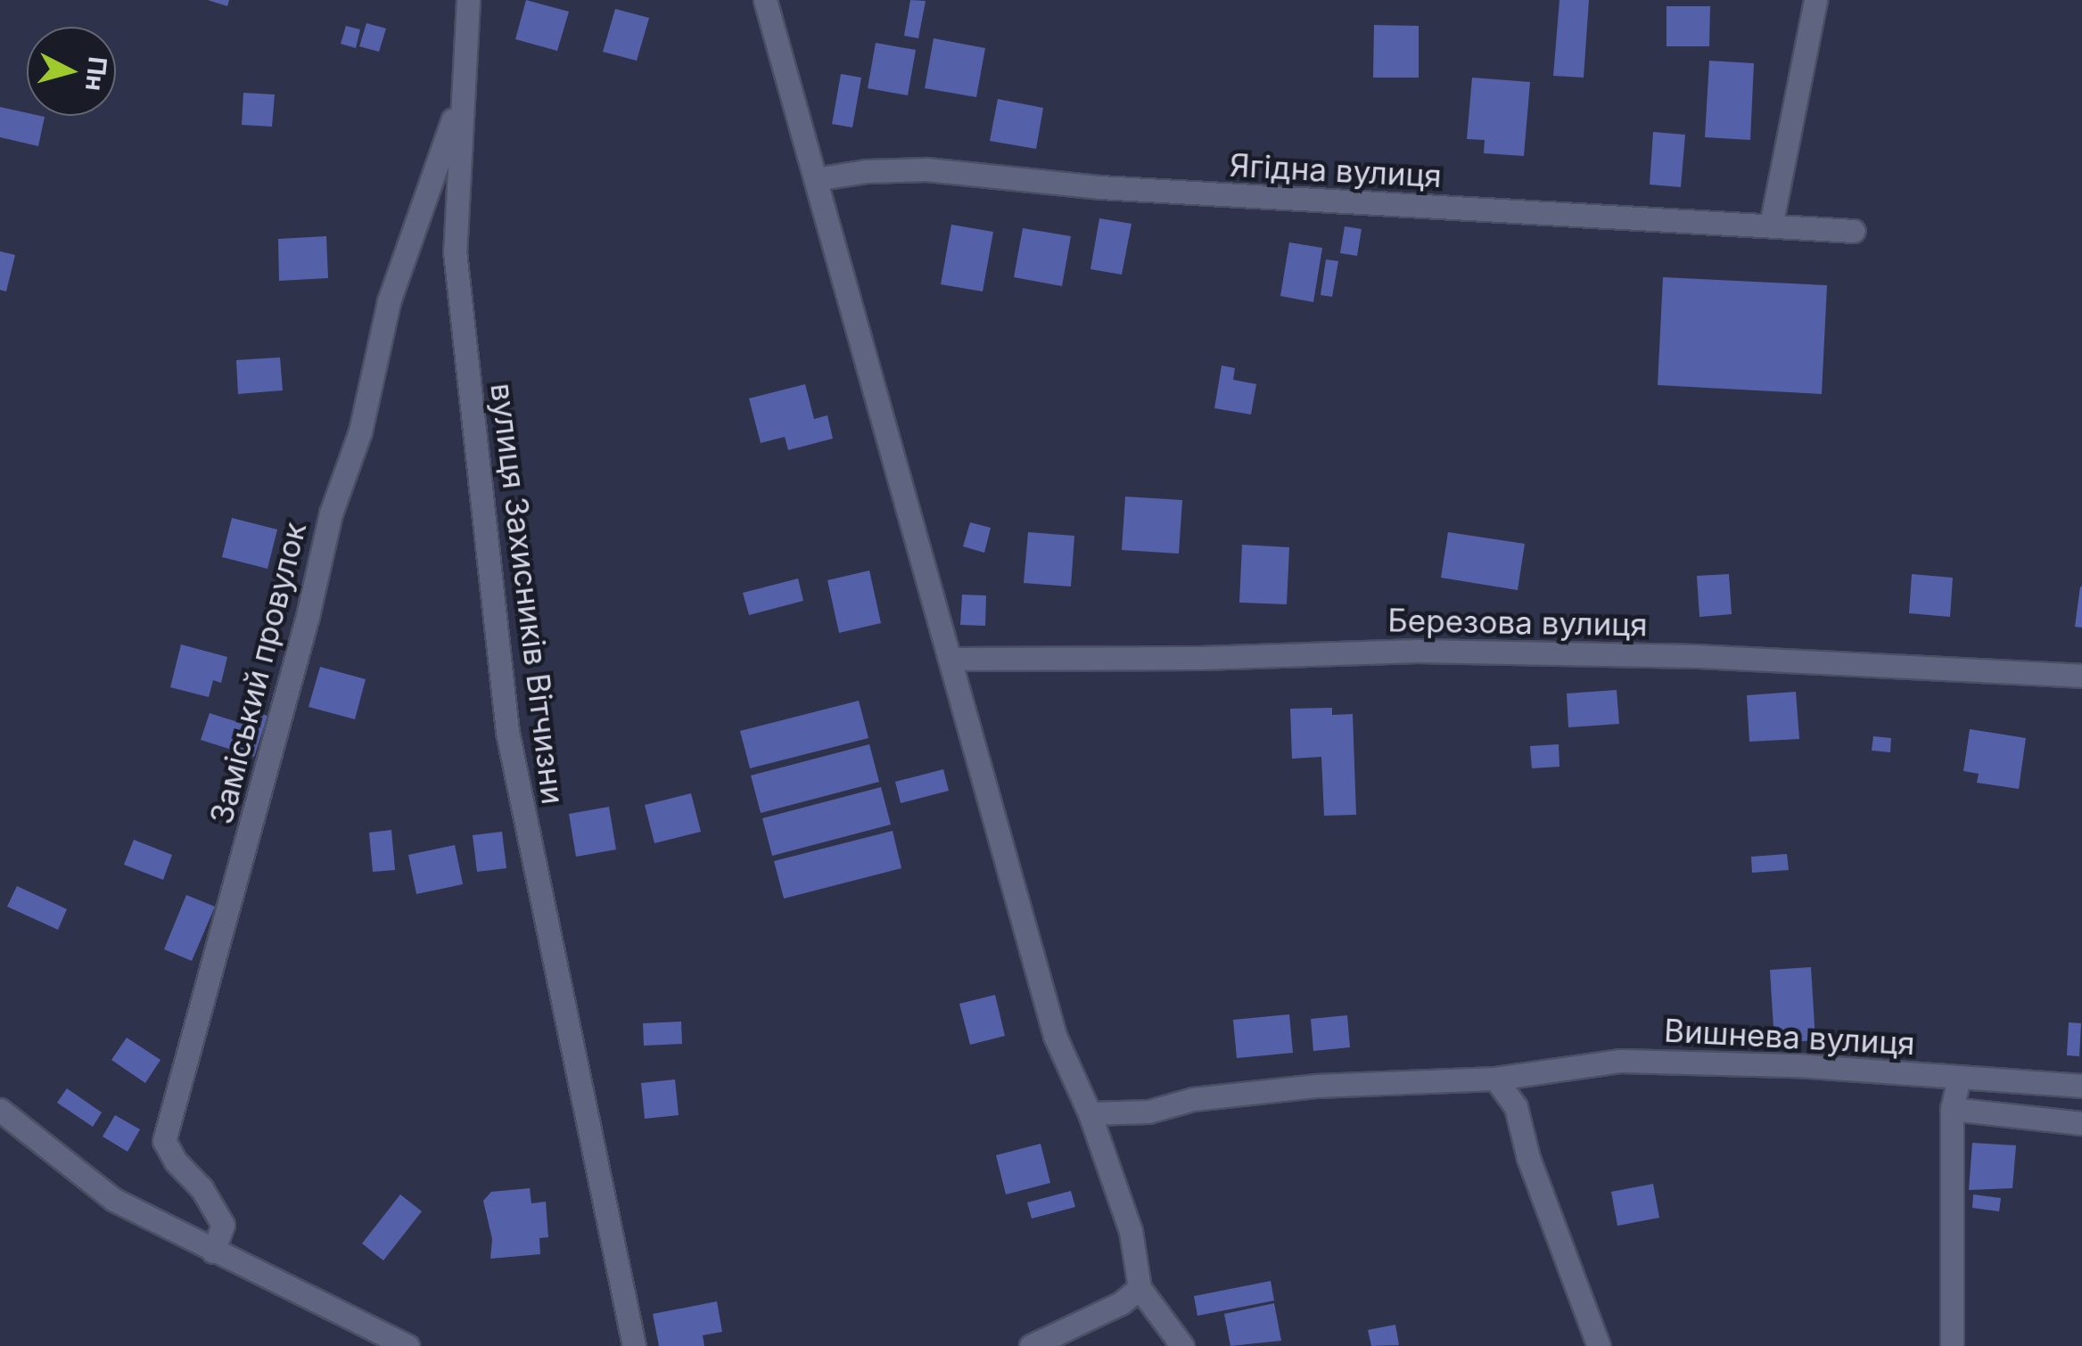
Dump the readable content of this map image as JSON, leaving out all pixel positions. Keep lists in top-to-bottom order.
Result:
{
  "streets": {
    "street": [
      "Ягідна вулиця",
      "вулиця Захисників Вітчизни",
      "Березова вулиця",
      "Заміський провулок",
      "Вишнева вулиця"
    ]
  },
  "crossings": [
    ["вулиця Захисників Вітчизни", "Заміський провулок"]
  ],
  "north": "right"
}
